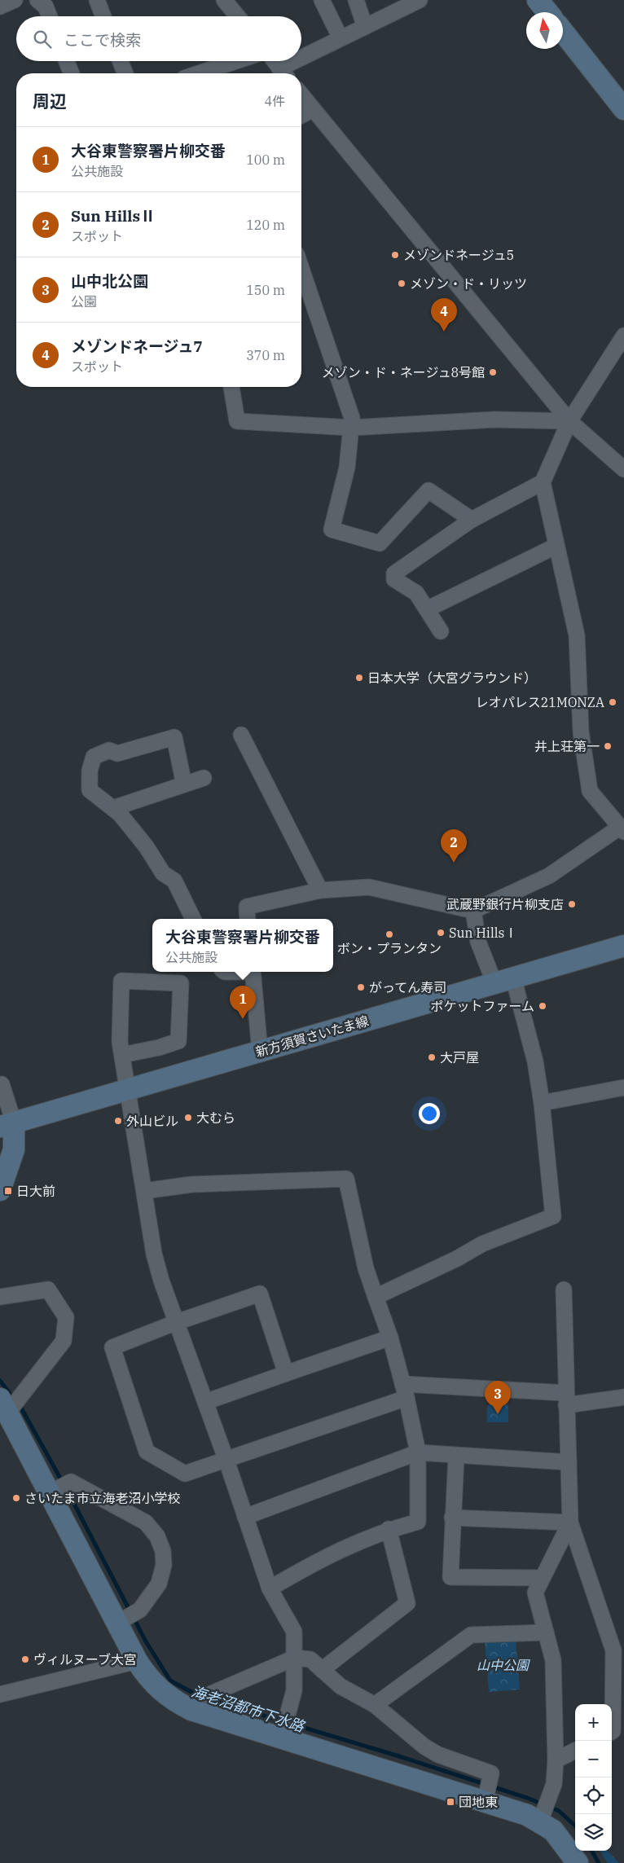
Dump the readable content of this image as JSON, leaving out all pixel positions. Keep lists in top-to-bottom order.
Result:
{
  "streets": {
    "street": ["新方須賀さいたま線"]
  },
  "water": ["海老沼都市下水路"],
  "parks": ["山中公園"],
  "places": {
    "other": [
      "メゾンドネージュ5",
      "メゾン・ド・リッツ",
      "メゾン・ド・ネージュ8号館",
      "日本大学（大宮グラウンド）",
      "レオパレス21MONZA",
      "井上荘第一",
      "武蔵野銀行片柳支店",
      "Sun HillsⅠ",
      "ボン・プランタン",
      "がってん寿司",
      "ポケットファーム",
      "大戸屋",
      "大むら",
      "外山ビル",
      "さいたま市立海老沼小学校",
      "ヴィルヌーブ大宮"
    ],
    "transit": ["日大前", "団地東"]
  },
  "north": "top",
  "page": {
    "search": "ここで検索",
    "heading": ["周辺", "4件"],
    "list": [
      {
        "mark": "1",
        "name": "大谷東警察署片柳交番",
        "note": "公共施設",
        "value": "100 m"
      },
      {
        "mark": "2",
        "name": "Sun HillsⅡ",
        "note": "スポット",
        "value": "120 m"
      },
      {
        "mark": "3",
        "name": "山中北公園",
        "note": "公園",
        "value": "150 m"
      },
      {
        "mark": "4",
        "name": "メゾンドネージュ7",
        "note": "スポット",
        "value": "370 m"
      }
    ],
    "pins": [
      "4",
      "2",
      "1",
      "3"
    ],
    "popup": ["大谷東警察署片柳交番", "公共施設"],
    "map_buttons": ["+", "−"]
  }
}
